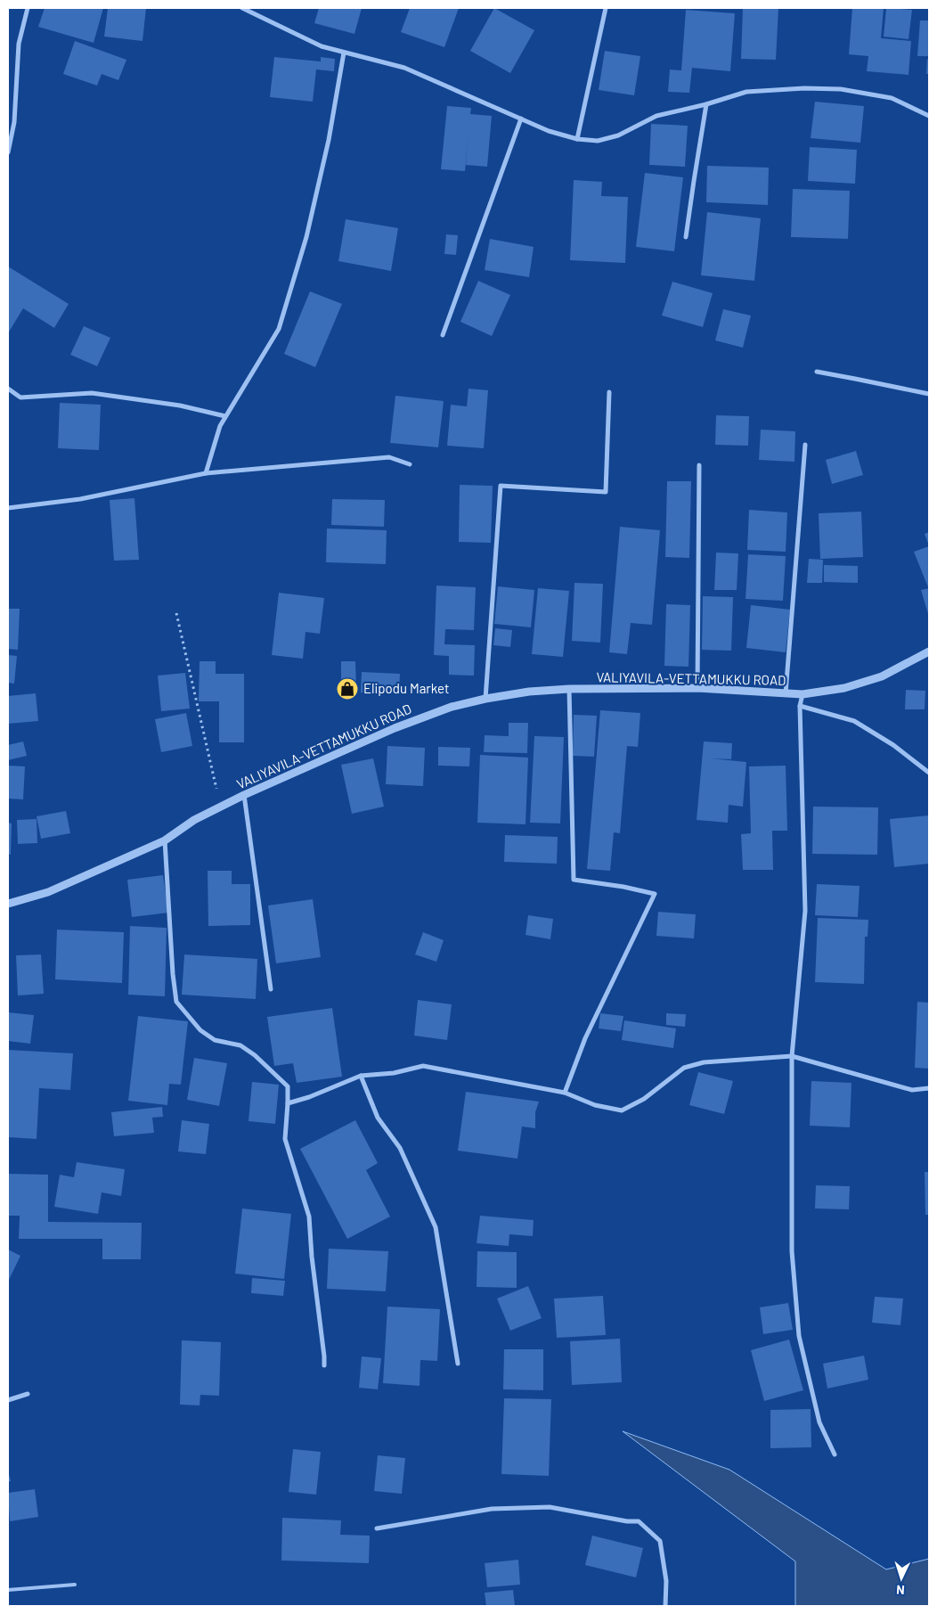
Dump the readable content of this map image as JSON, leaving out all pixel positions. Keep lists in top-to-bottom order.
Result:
{
  "streets": {
    "street": ["VALIYAVILA-VETTAMUKKU ROAD"]
  },
  "places": {
    "shop": ["Elipodu Market"]
  },
  "north": "bottom"
}
